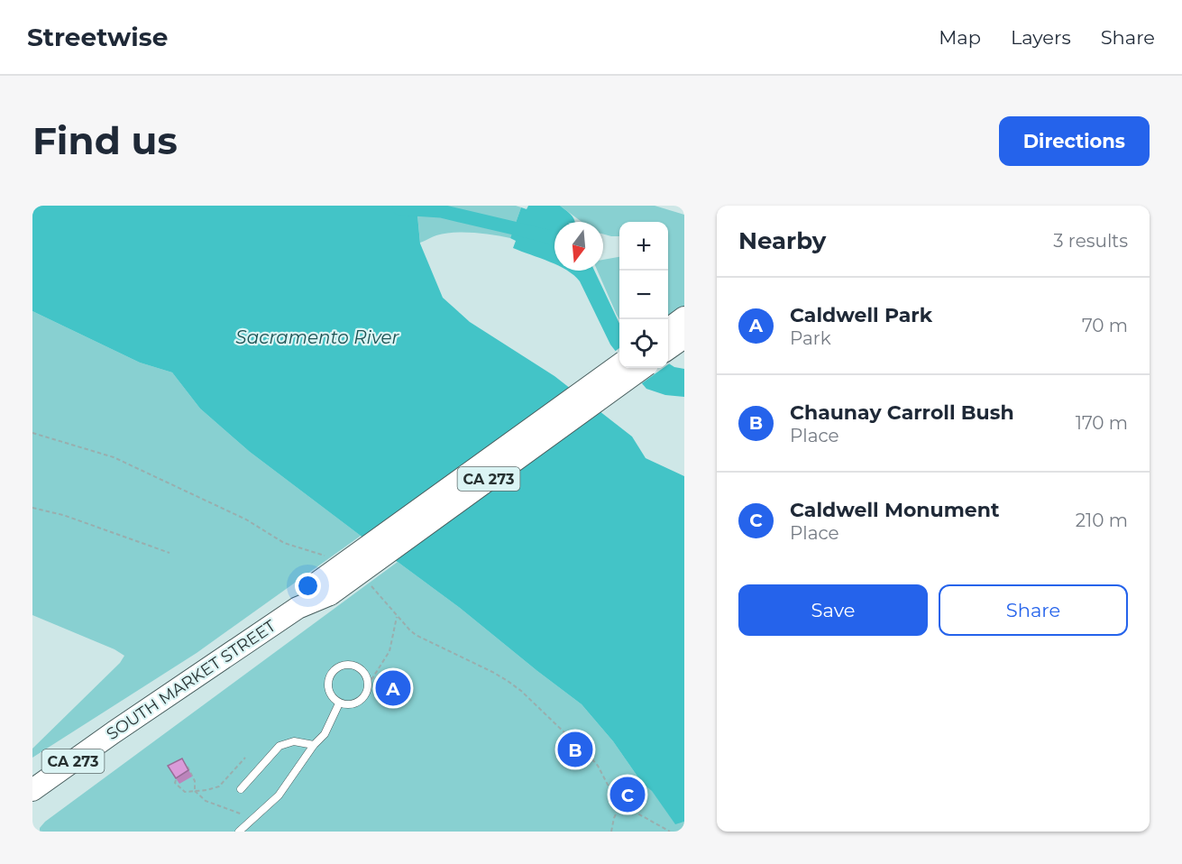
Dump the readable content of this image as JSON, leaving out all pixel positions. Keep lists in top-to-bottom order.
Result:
{
  "streets": {
    "main road": ["CA 273", "SOUTH MARKET STREET"]
  },
  "water": ["Sacramento River"],
  "north": "bottom",
  "page": {
    "header": "Streetwise",
    "nav": ["Map", "Layers", "Share"],
    "buttons": [
      "Directions",
      ["Save", "Share"]
    ],
    "title": "Find us",
    "heading": ["Nearby", "3 results"],
    "map_buttons": ["+", "−"],
    "list": [
      {
        "mark": "A",
        "name": "Caldwell Park",
        "note": "Park",
        "value": "70 m"
      },
      {
        "mark": "B",
        "name": "Chaunay Carroll Bush",
        "note": "Place",
        "value": "170 m"
      },
      {
        "mark": "C",
        "name": "Caldwell Monument",
        "note": "Place",
        "value": "210 m"
      }
    ],
    "pins": ["A", "B", "C"]
  }
}
